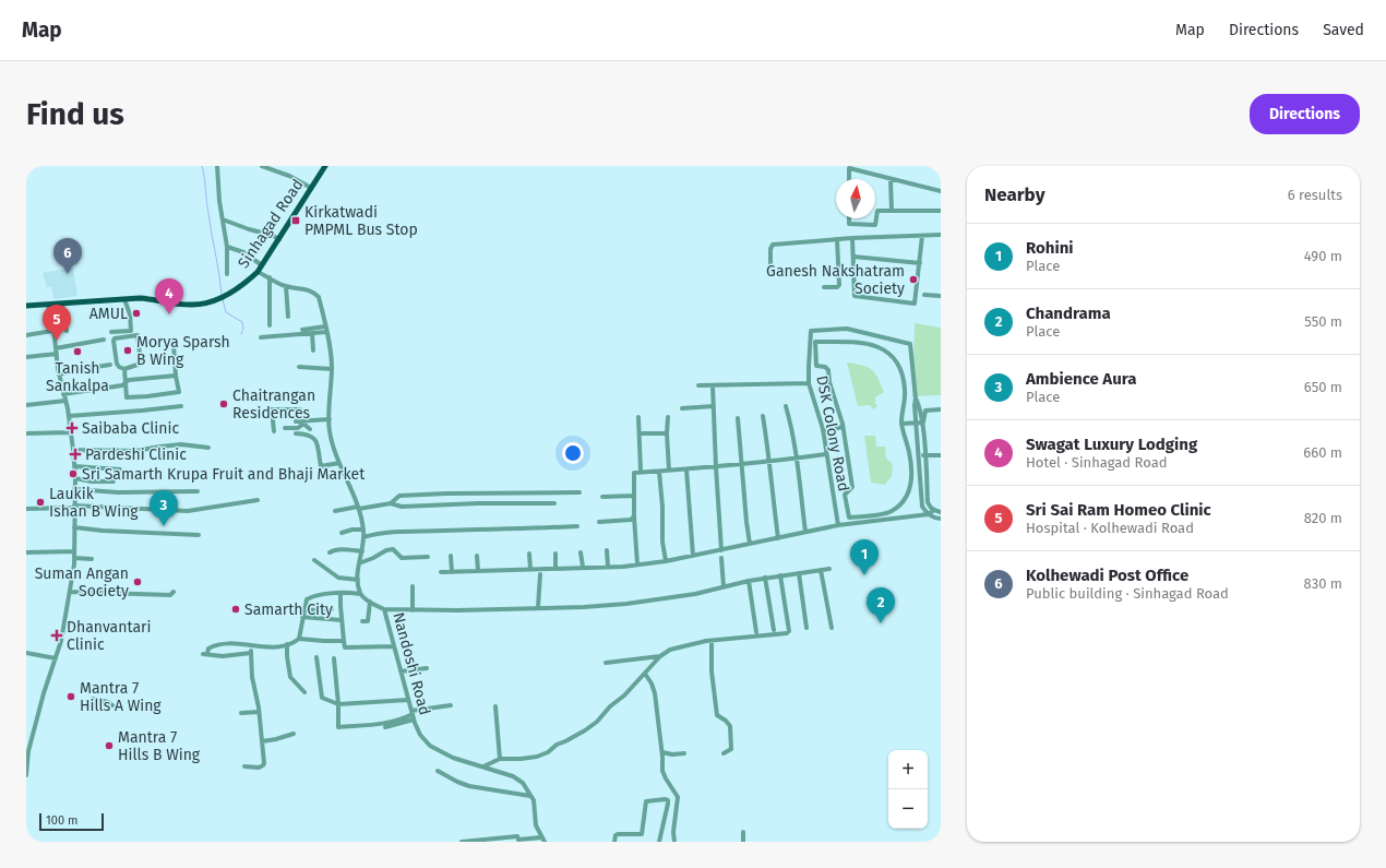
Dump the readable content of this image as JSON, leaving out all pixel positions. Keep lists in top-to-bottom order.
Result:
{
  "streets": {
    "main road": ["Sinhagad Road"],
    "street": ["DSK Colony Road", "Nandoshi Road"]
  },
  "places": {
    "transit": ["Kirkatwadi PMPML Bus Stop"],
    "other": [
      "Ganesh Nakshatram Society",
      "AMUL",
      "Morya Sparsh B Wing",
      "Tanish Sankalpa",
      "Chaitrangan Residences",
      "Sri Samarth Krupa Fruit and Bhaji Market",
      "Laukik Ishan B Wing",
      "Suman Angan Society",
      "Samarth City",
      "Mantra 7 Hills A Wing",
      "Mantra 7 Hills B Wing"
    ],
    "health": ["Saibaba Clinic", "Pardeshi Clinic", "Dhanvantari Clinic"]
  },
  "scale_bar": "100 m",
  "north": "top",
  "page": {
    "header": "Map",
    "nav": ["Map", "Directions", "Saved"],
    "buttons": "Directions",
    "title": "Find us",
    "heading": ["Nearby", "6 results"],
    "list": [
      {
        "mark": "1",
        "name": "Rohini",
        "note": "Place",
        "value": "490 m"
      },
      {
        "mark": "2",
        "name": "Chandrama",
        "note": "Place",
        "value": "550 m"
      },
      {
        "mark": "3",
        "name": "Ambience Aura",
        "note": "Place",
        "value": "650 m"
      },
      {
        "mark": "4",
        "name": "Swagat Luxury Lodging",
        "note": "Hotel · Sinhagad Road",
        "value": "660 m"
      },
      {
        "mark": "5",
        "name": "Sri Sai Ram Homeo Clinic",
        "note": "Hospital · Kolhewadi Road",
        "value": "820 m"
      },
      {
        "mark": "6",
        "name": "Kolhewadi Post Office",
        "note": "Public building · Sinhagad Road",
        "value": "830 m"
      }
    ],
    "pins": [
      "6",
      "4",
      "5",
      "3",
      "1",
      "2"
    ],
    "map_buttons": ["+", "−"],
    "scale": "100 m"
  }
}
